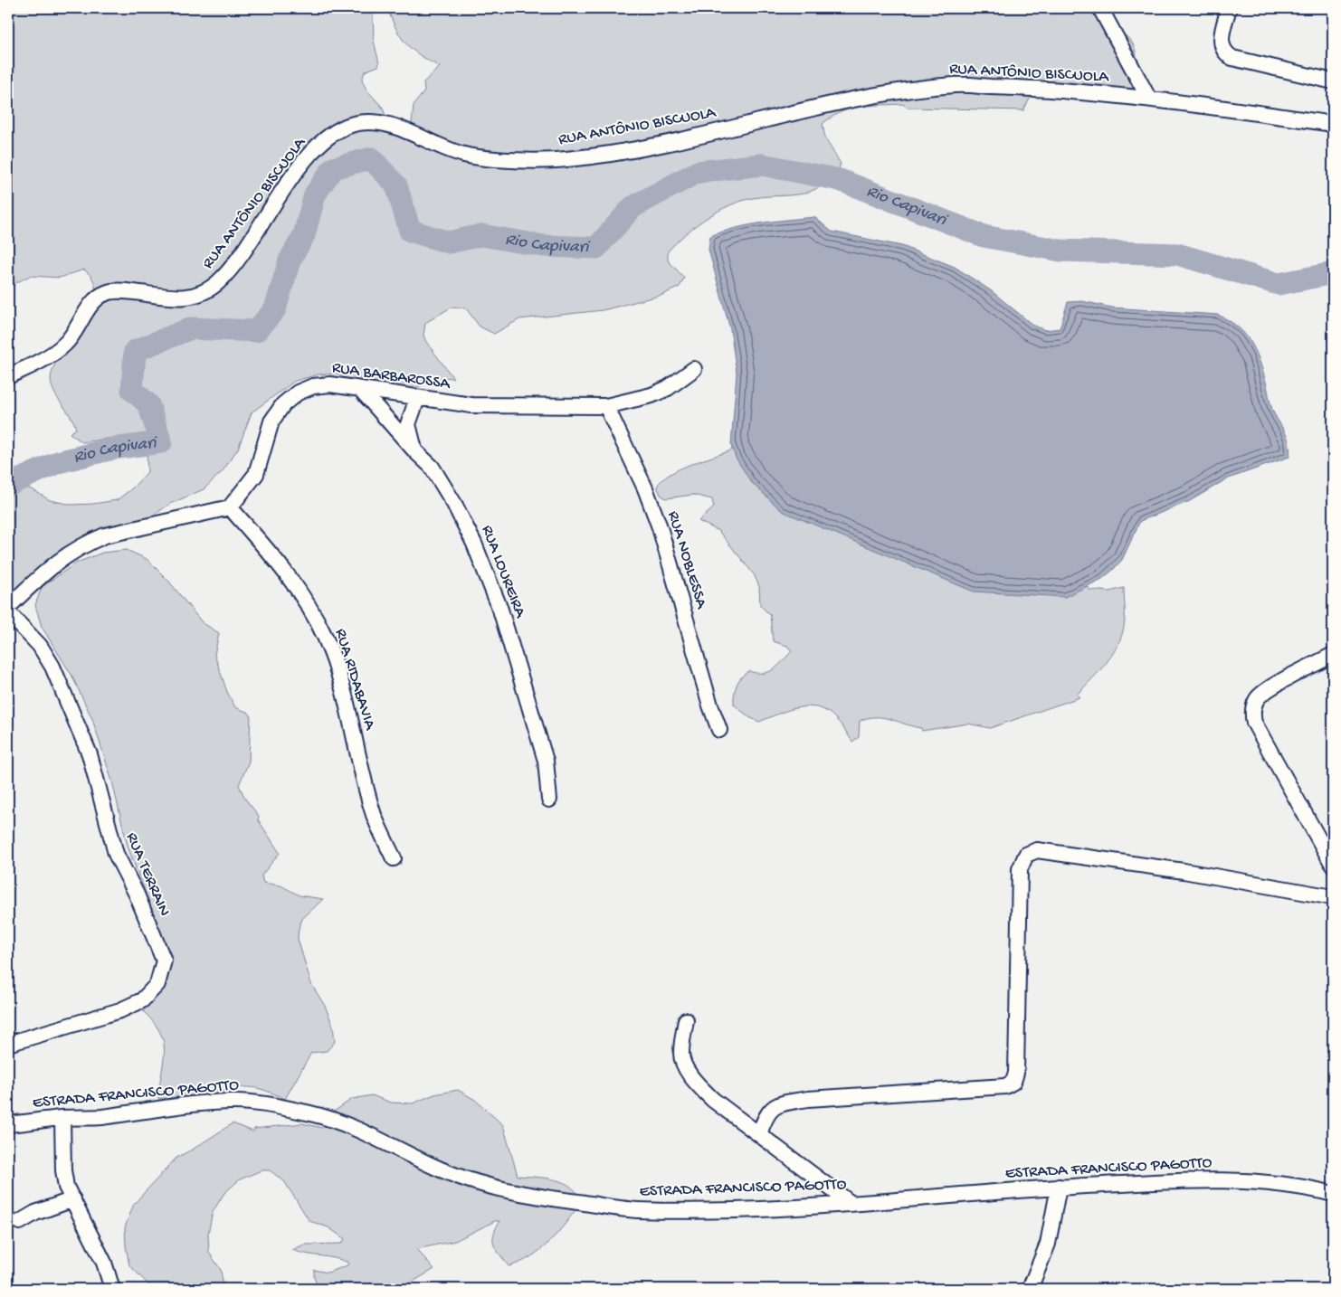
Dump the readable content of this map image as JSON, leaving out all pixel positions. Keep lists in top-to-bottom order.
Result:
{
  "streets": {
    "street": [
      "RUA ANTÔNIO BISCUOLA",
      "RUA BARBAROSSA",
      "RUA NOBLESSA",
      "RUA LOUREIRA",
      "RUA RIDABAVIA",
      "RUA TERRAIN",
      "ESTRADA FRANCISCO PAGOTTO"
    ]
  },
  "crossings": [
    ["RUA BARBAROSSA", "RUA NOBLESSA"],
    ["RUA BARBAROSSA", "RUA LOUREIRA"],
    ["RUA BARBAROSSA", "RUA RIDABAVIA"]
  ],
  "water": ["Rio Capivari"]
}
